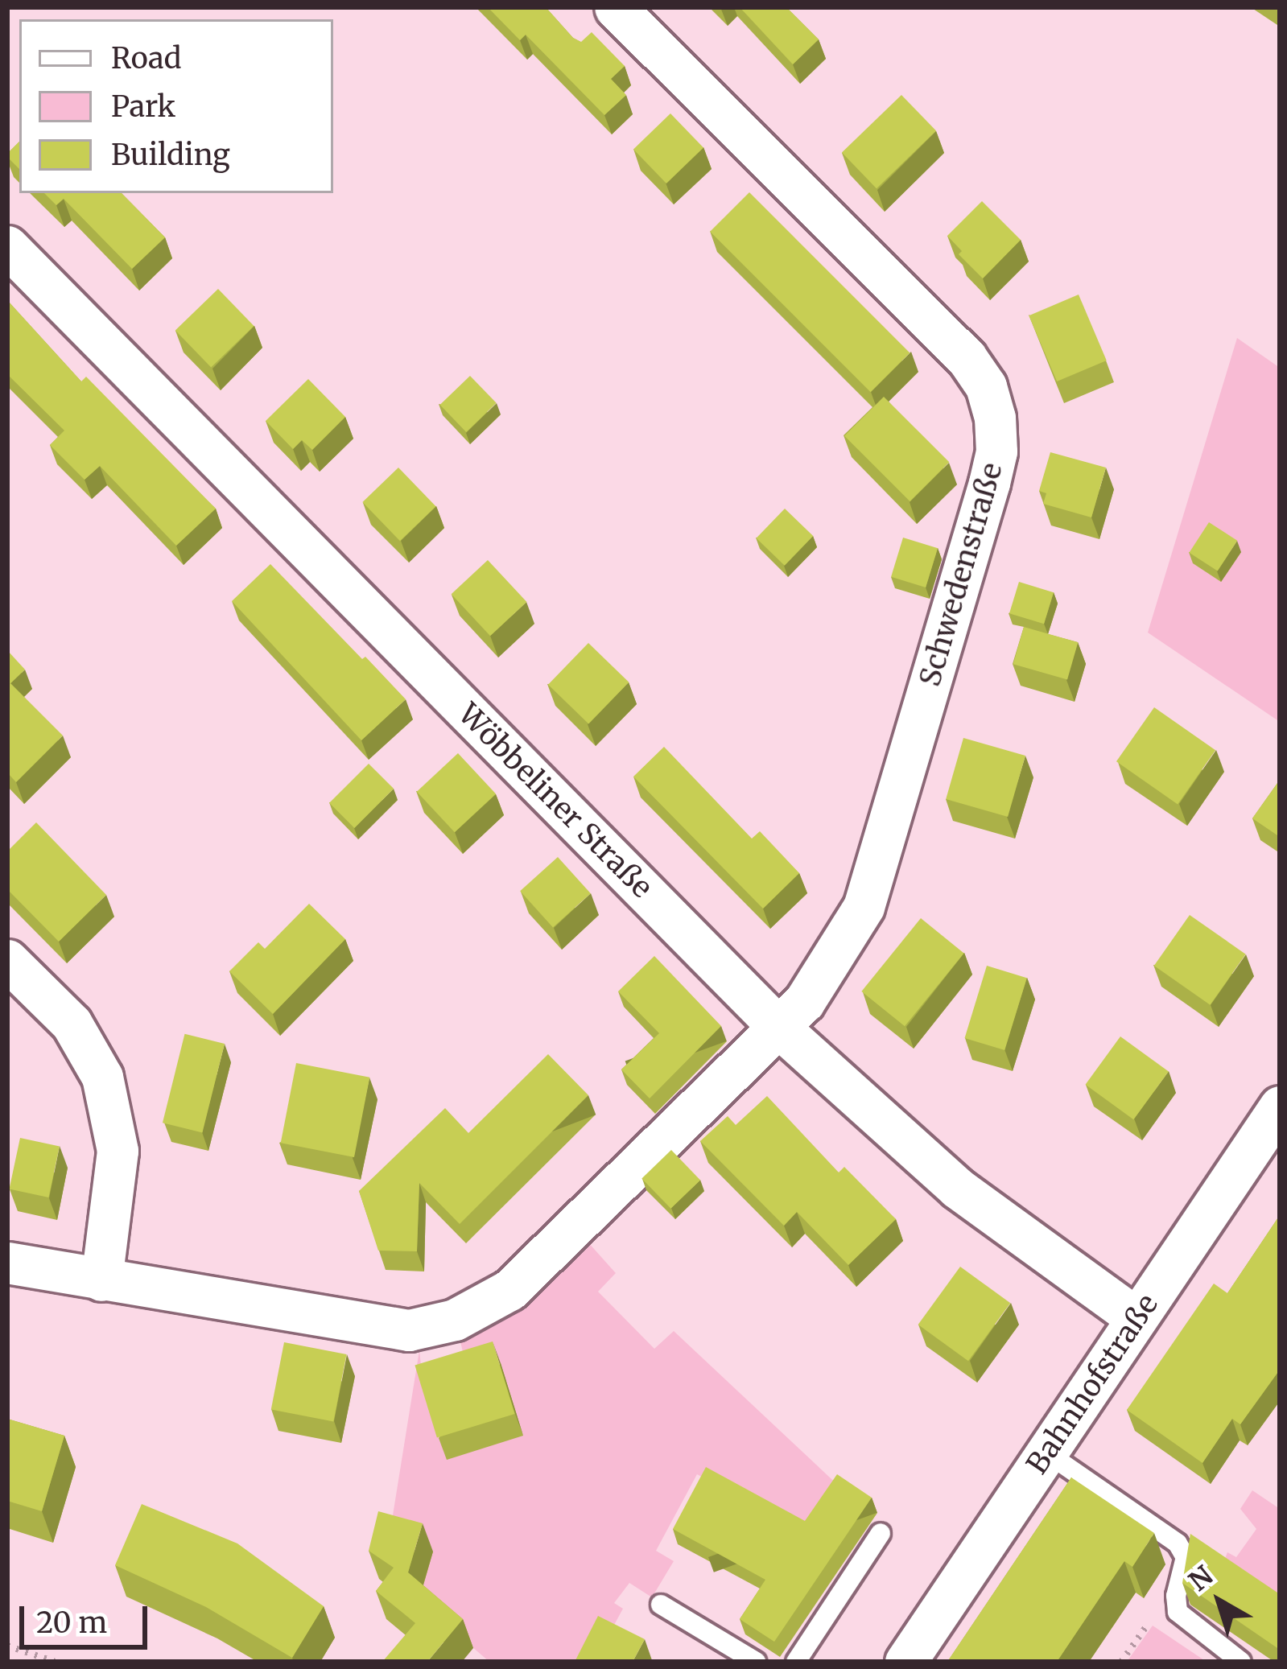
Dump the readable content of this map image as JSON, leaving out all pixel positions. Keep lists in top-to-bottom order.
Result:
{
  "streets": {
    "street": ["Schwedenstraße", "Wöbbeliner Straße", "Bahnhofstraße"]
  },
  "crossings": [
    ["Schwedenstraße", "Wöbbeliner Straße"],
    ["Wöbbeliner Straße", "Bahnhofstraße"]
  ],
  "legend": ["Road", "Park", "Building"],
  "scale_bar": "20 m",
  "north": "top left"
}
